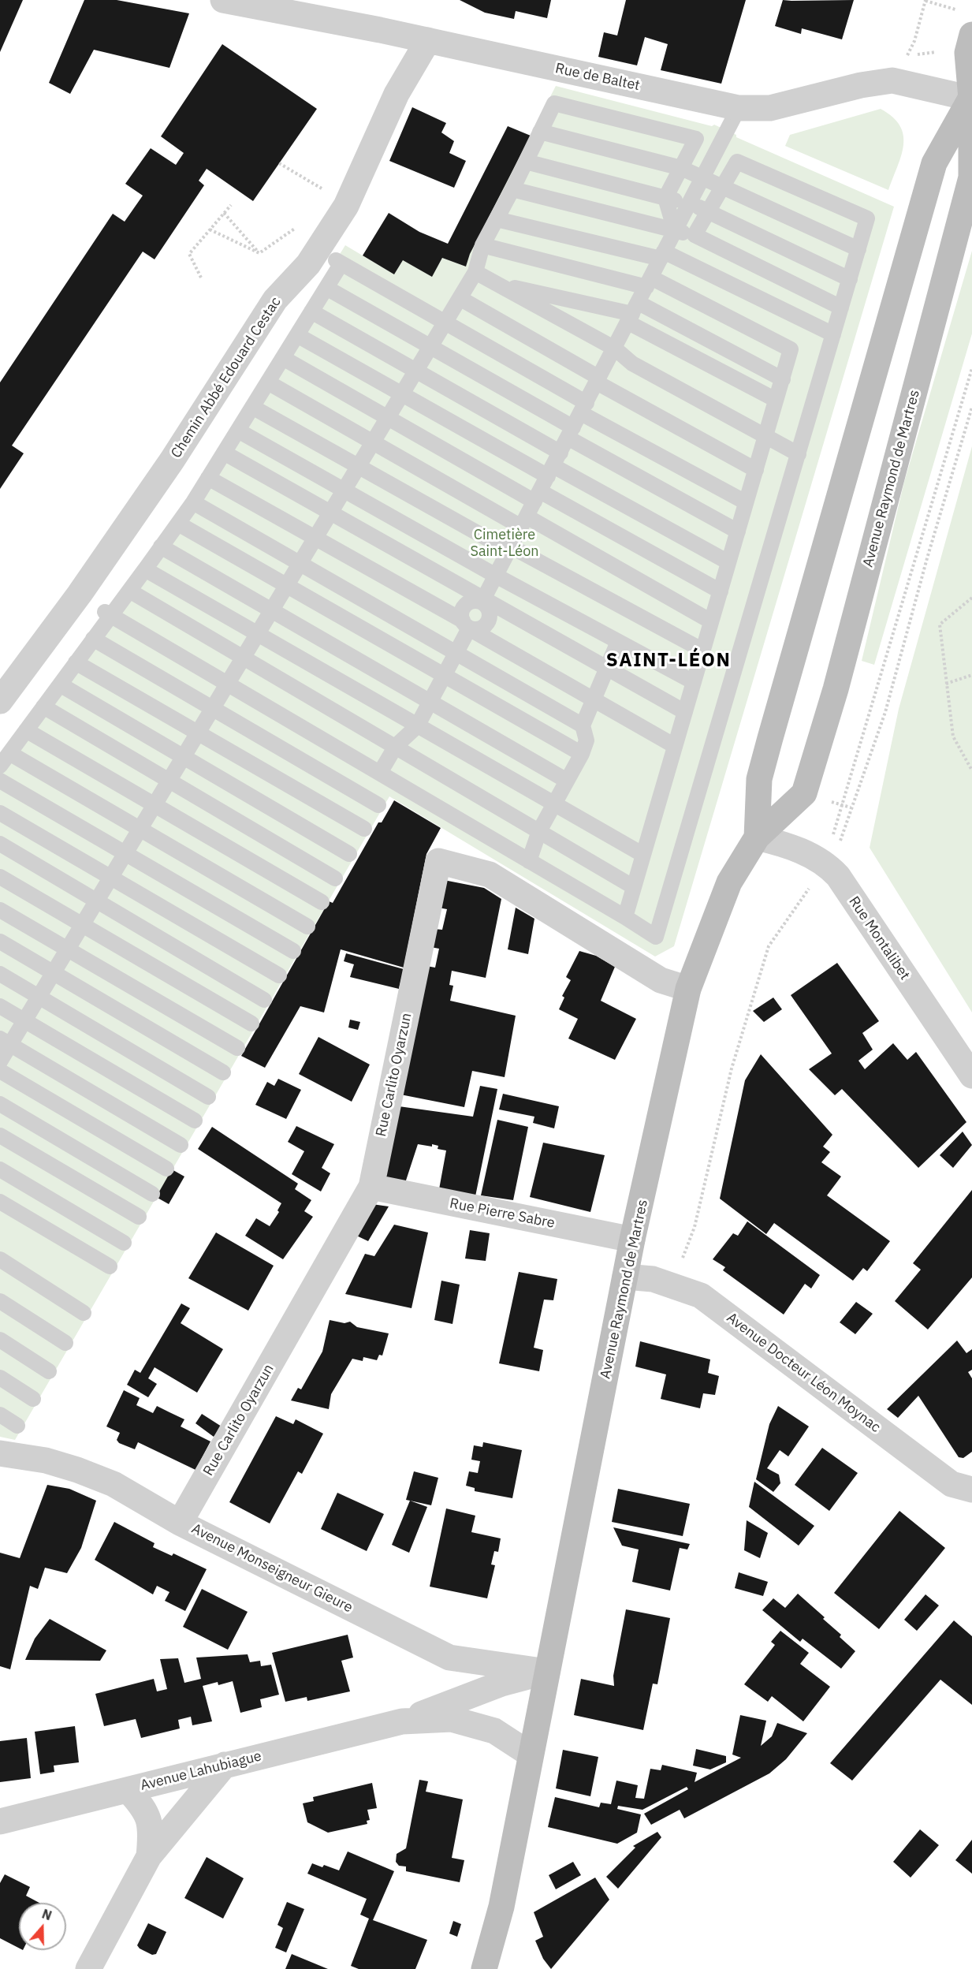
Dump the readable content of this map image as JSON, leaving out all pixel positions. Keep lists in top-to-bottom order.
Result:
{
  "streets": {
    "main road": ["Avenue Raymond de Martres"],
    "street": [
      "Rue de Baltet",
      "Chemin Abbé Edouard Cestac",
      "Rue Montalibet",
      "Rue Carlito Oyarzun",
      "Rue Pierre Sabre",
      "Avenue Docteur Léon Moynac",
      "Avenue Monseigneur Gieure",
      "Avenue Lahubiague"
    ]
  },
  "crossings": [
    ["Rue de Baltet", "Chemin Abbé Edouard Cestac"],
    ["Rue de Baltet", "Avenue Raymond de Martres"],
    ["Avenue Raymond de Martres", "Rue Montalibet"],
    ["Avenue Raymond de Martres", "Rue Carlito Oyarzun"],
    ["Avenue Raymond de Martres", "Rue Pierre Sabre"],
    ["Avenue Raymond de Martres", "Avenue Docteur Léon Moynac"],
    ["Avenue Raymond de Martres", "Avenue Monseigneur Gieure"],
    ["Avenue Raymond de Martres", "Avenue Lahubiague"],
    ["Rue Carlito Oyarzun", "Rue Pierre Sabre"],
    ["Rue Carlito Oyarzun", "Avenue Monseigneur Gieure"],
    ["Avenue Monseigneur Gieure", "Avenue Lahubiague"]
  ],
  "districts": ["SAINT-LÉON"],
  "parks": ["Cimetière Saint-Léon"],
  "north": "top"
}
